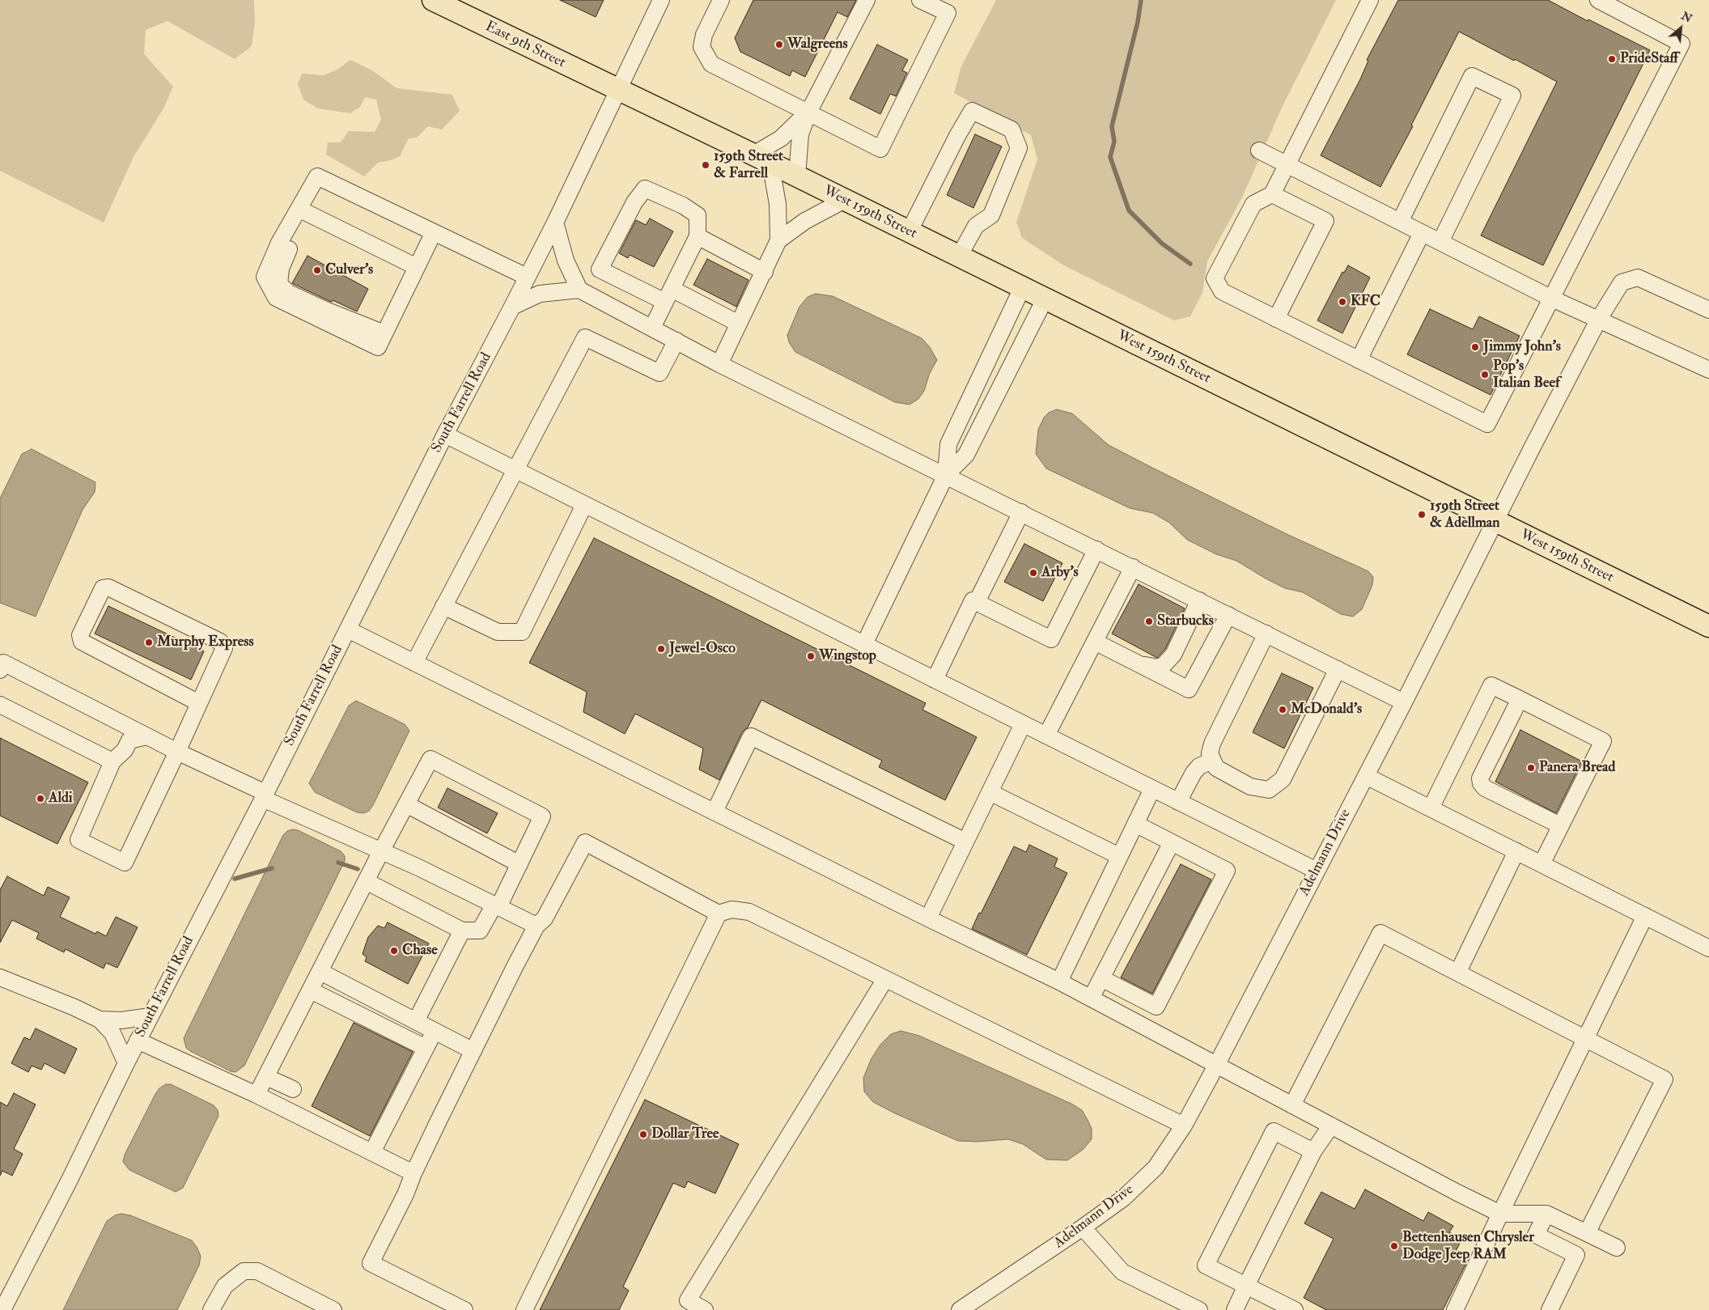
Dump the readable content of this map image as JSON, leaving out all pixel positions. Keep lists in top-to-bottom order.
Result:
{
  "streets": {
    "main road": ["East 9th Street", "West 159th Street"],
    "street": ["South Farrell Road", "Adelmann Drive"]
  },
  "crossings": [
    ["East 9th Street", "West 159th Street"],
    ["East 9th Street", "South Farrell Road"],
    ["West 159th Street", "South Farrell Road"],
    ["West 159th Street", "Adelmann Drive"]
  ],
  "places": [
    "Walgreens",
    "PrideStaff",
    "159th Street & Farrell",
    "Culver's",
    "KFC",
    "Jimmy John's",
    "Pop's Italian Beef",
    "159th Street & Adellman",
    "Arby's",
    "Starbucks",
    "Murphy Express",
    "Jewel-Osco",
    "Wingstop",
    "McDonald's",
    "Panera Bread",
    "Aldi",
    "Chase",
    "Dollar Tree",
    "Bettenhausen Chrysler Dodge Jeep RAM"
  ],
  "north": "top right"
}
